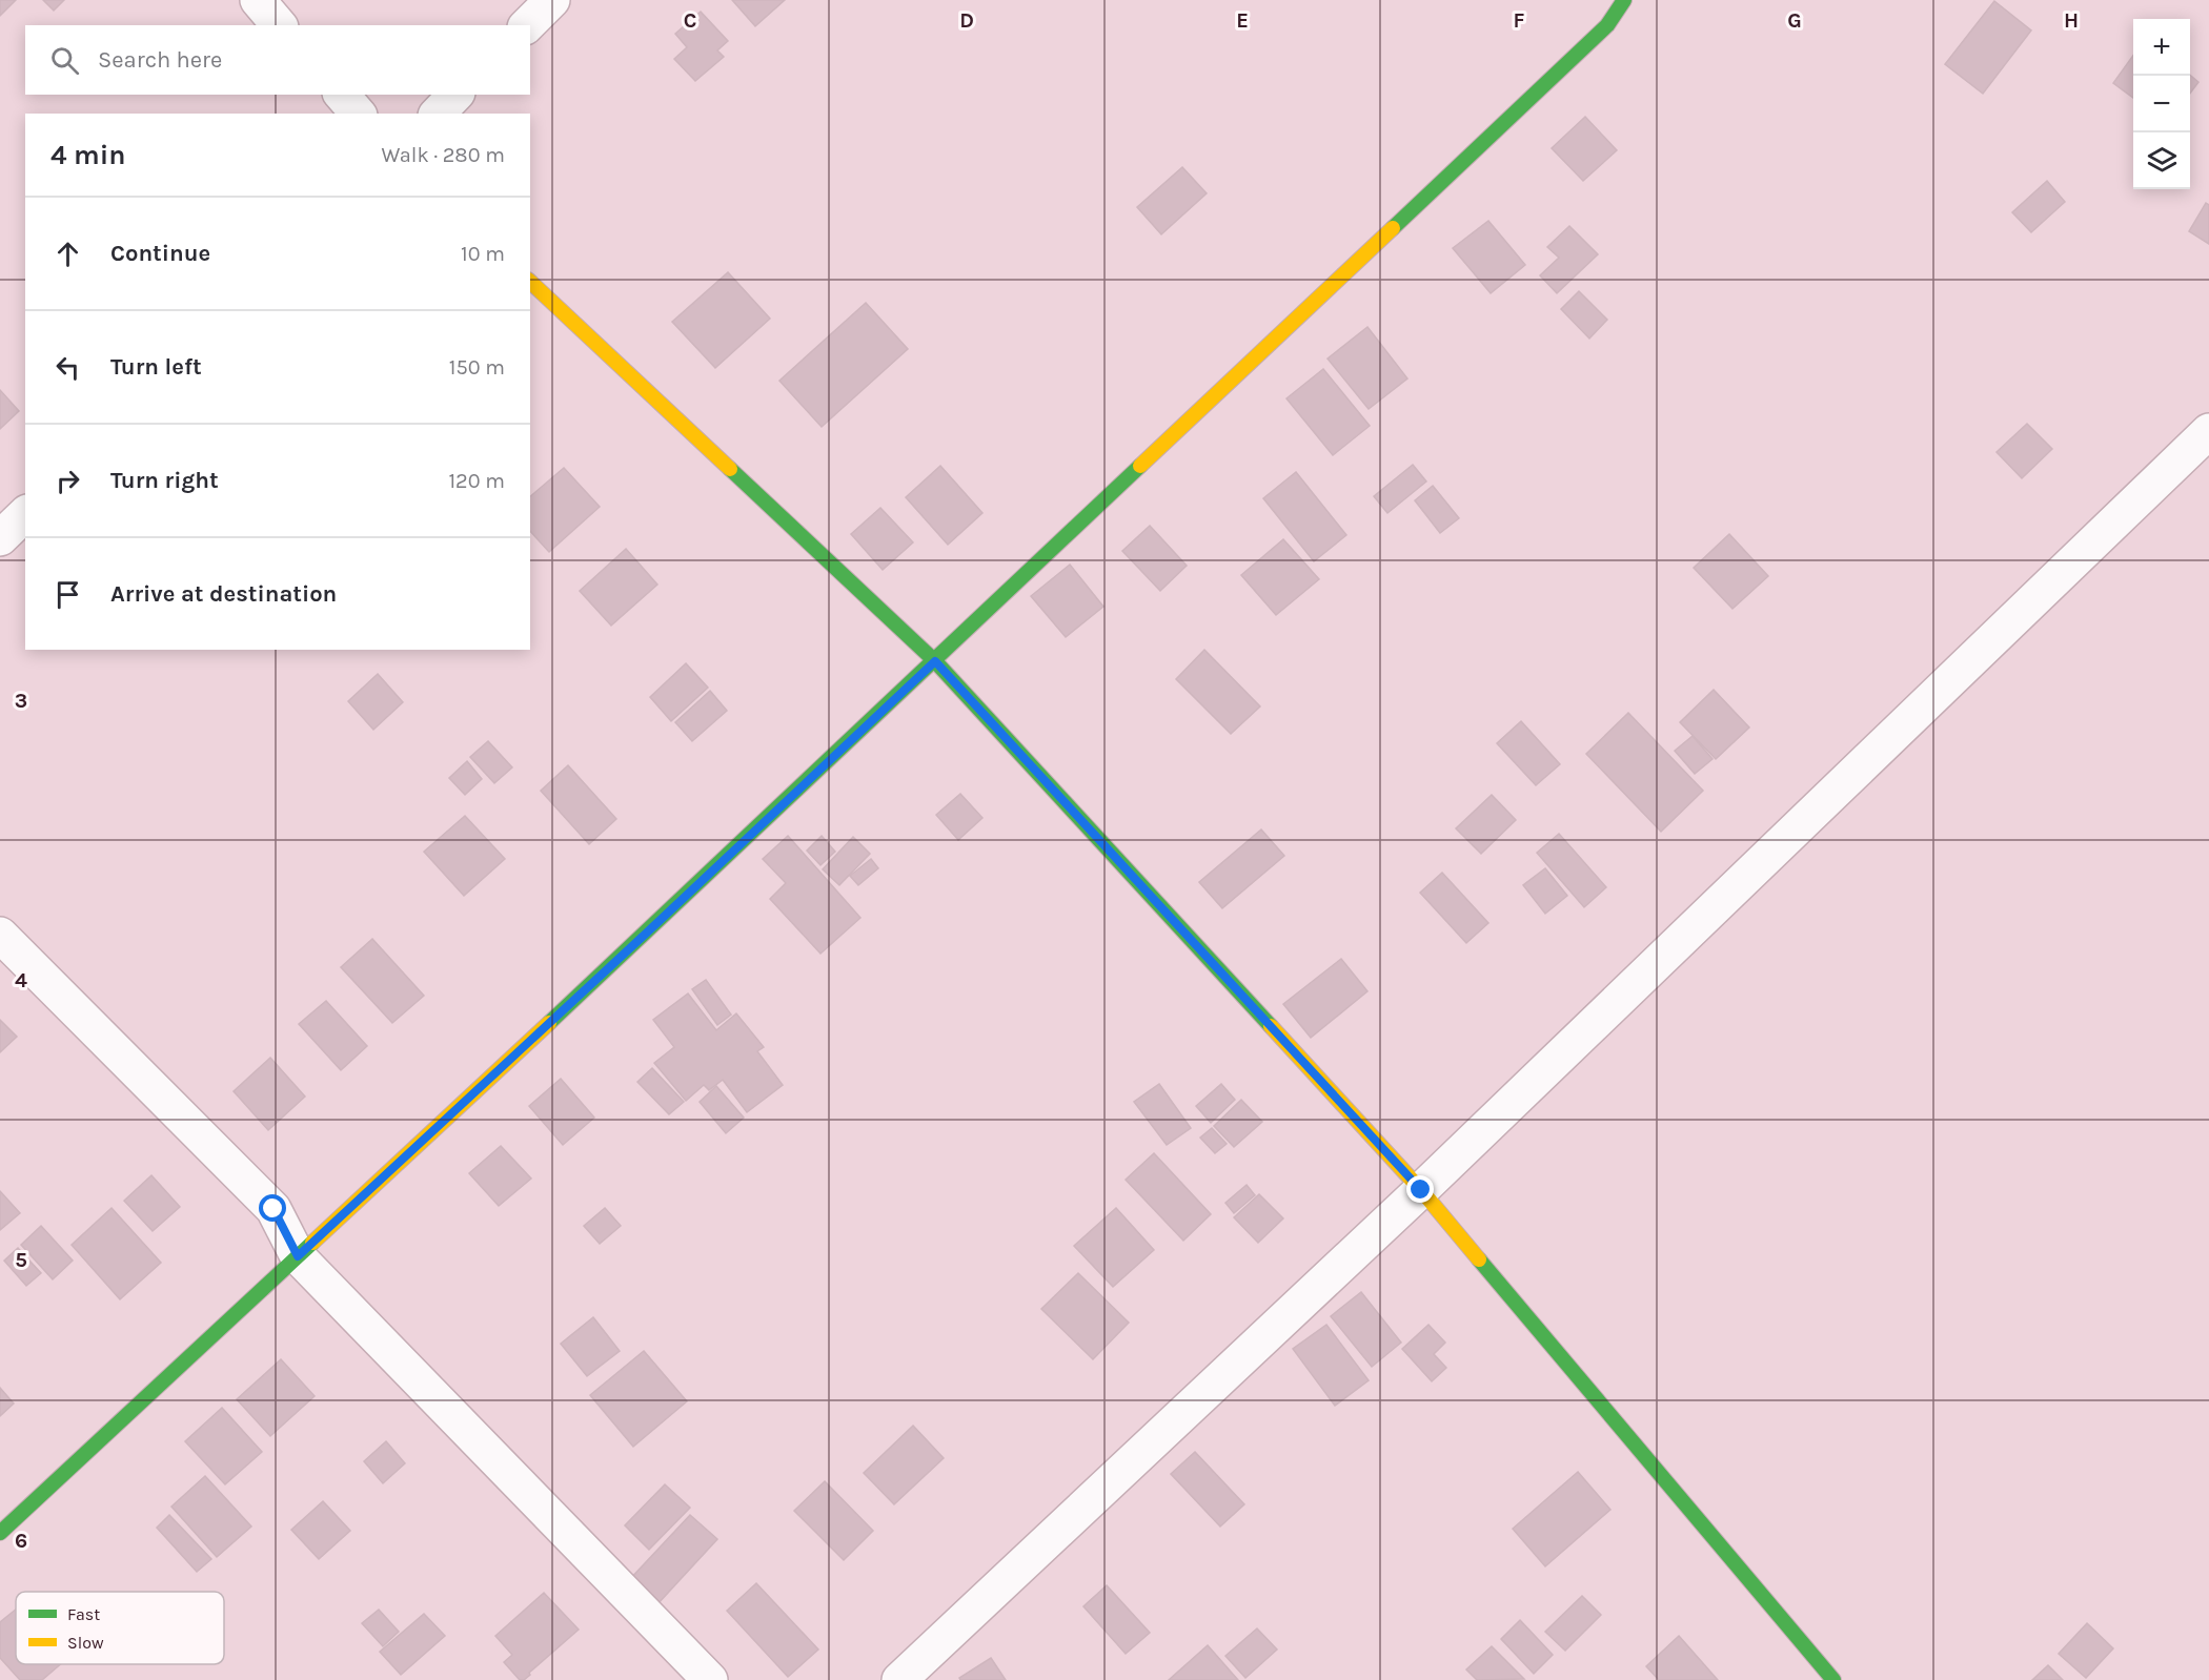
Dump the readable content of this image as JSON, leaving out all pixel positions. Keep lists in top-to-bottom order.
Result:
{
  "legend": ["Fast", "Slow"],
  "page": {
    "map_buttons": ["+", "−"],
    "search": "Search here",
    "heading": ["4 min", "Walk · 280 m"],
    "list": [
      ["Continue", "10 m"],
      ["Turn left", "150 m"],
      ["Turn right", "120 m"],
      "Arrive at destination"
    ]
  },
  "grid": {
    "columns": [
      "C",
      "D",
      "E",
      "F",
      "G",
      "H"
    ],
    "rows": [
      "3",
      "4",
      "5",
      "6"
    ]
  }
}
